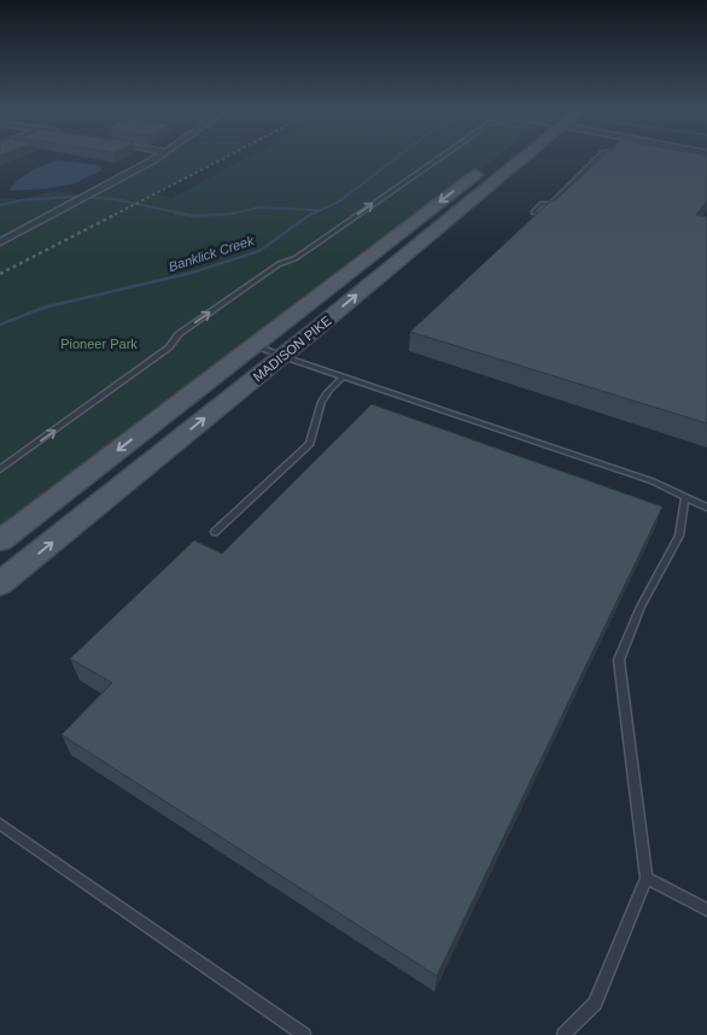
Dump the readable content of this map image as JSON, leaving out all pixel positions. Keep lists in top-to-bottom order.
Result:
{
  "streets": {
    "main road": ["MADISON PIKE"]
  },
  "water": ["Banklick Creek"],
  "parks": ["Pioneer Park"]
}
